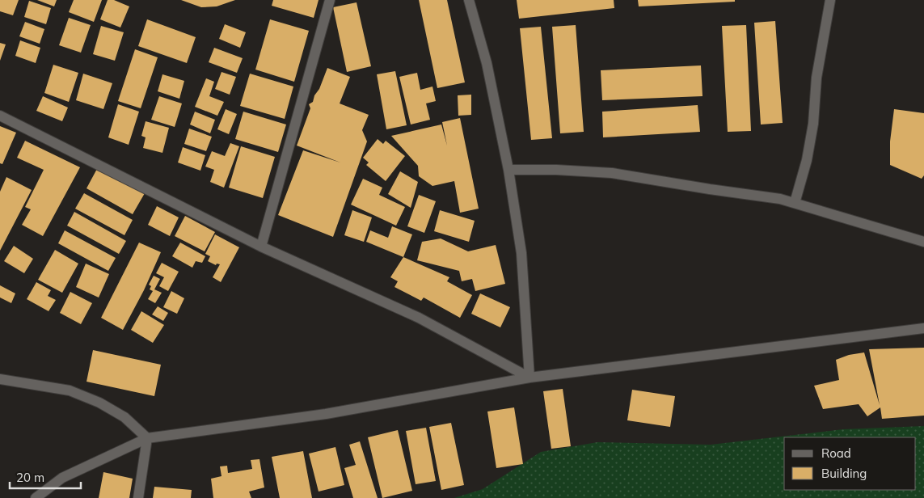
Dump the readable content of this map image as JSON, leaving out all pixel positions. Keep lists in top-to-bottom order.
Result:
{
  "legend": ["Road", "Building"],
  "scale_bar": "20 m"
}
